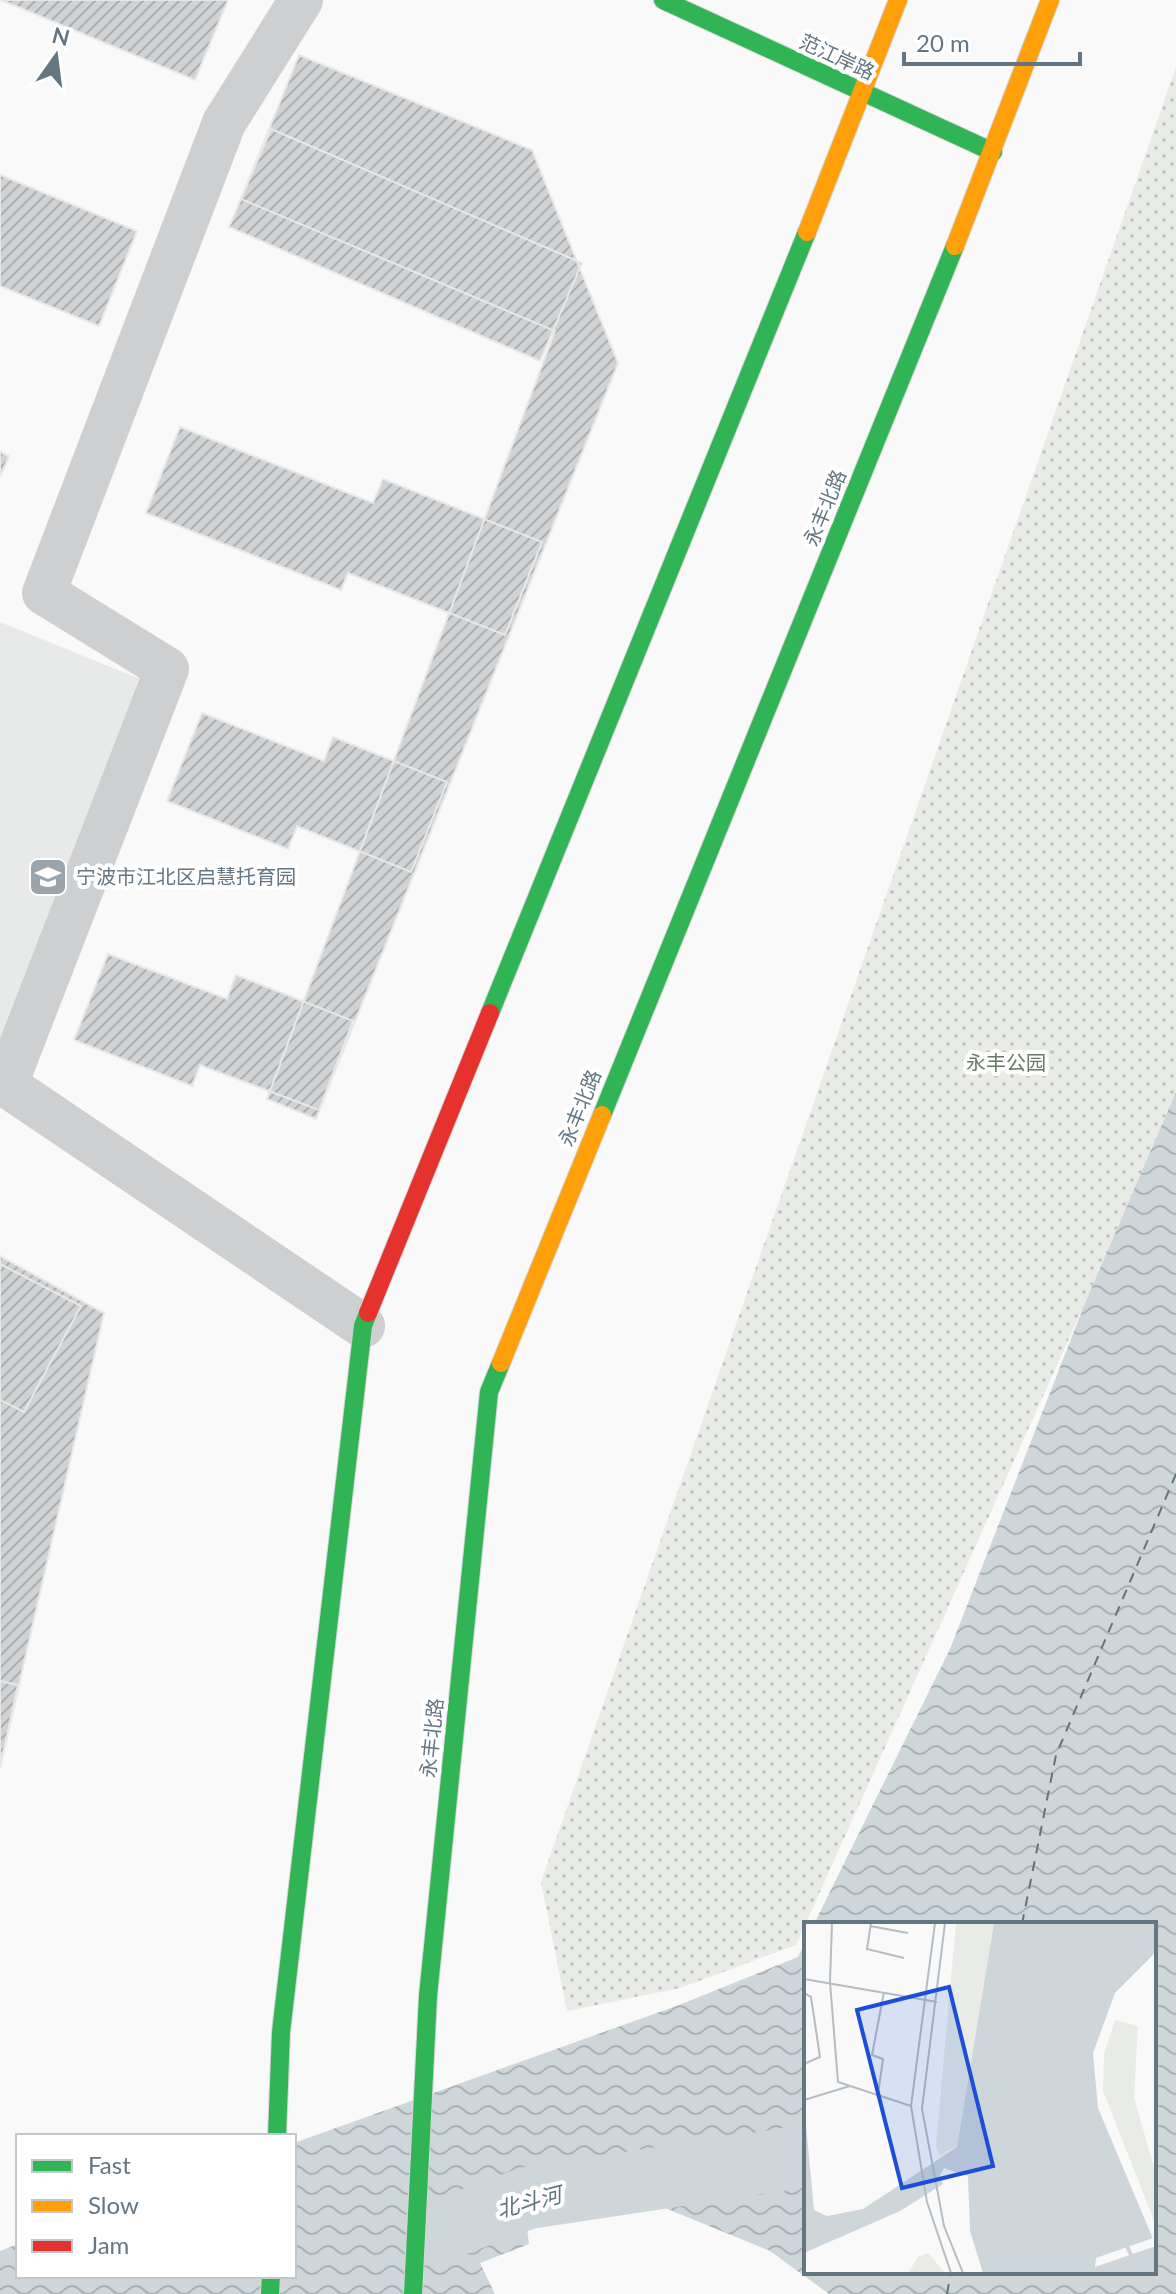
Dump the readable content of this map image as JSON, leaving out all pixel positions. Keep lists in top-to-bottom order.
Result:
{
  "streets": {
    "main road": ["范江岸路", "永丰北路"]
  },
  "crossings": [
    ["范江岸路", "永丰北路"]
  ],
  "water": ["北斗河"],
  "parks": ["永丰公园"],
  "places": {
    "school or university": ["宁波市江北区启慧托育园"]
  },
  "legend": ["Fast", "Slow", "Jam"],
  "scale_bar": "20 m",
  "north": "top"
}
